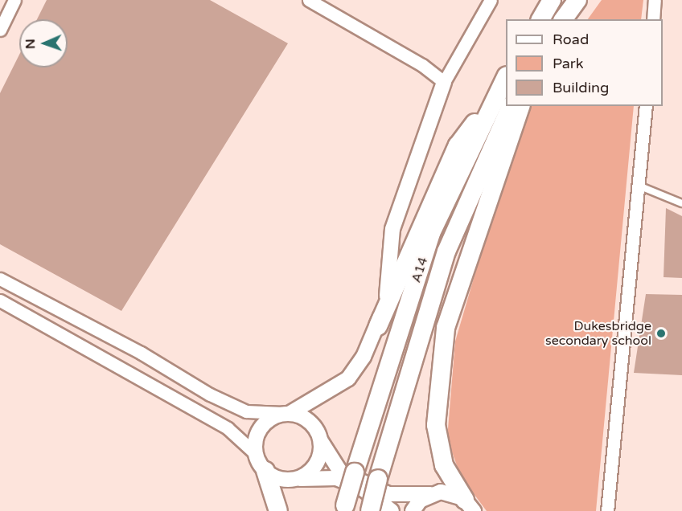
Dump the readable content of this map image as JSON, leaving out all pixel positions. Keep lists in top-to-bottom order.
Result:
{
  "streets": {
    "main road": ["A14"]
  },
  "places": ["Dukesbridge secondary school"],
  "legend": ["Road", "Park", "Building"],
  "north": "left"
}
